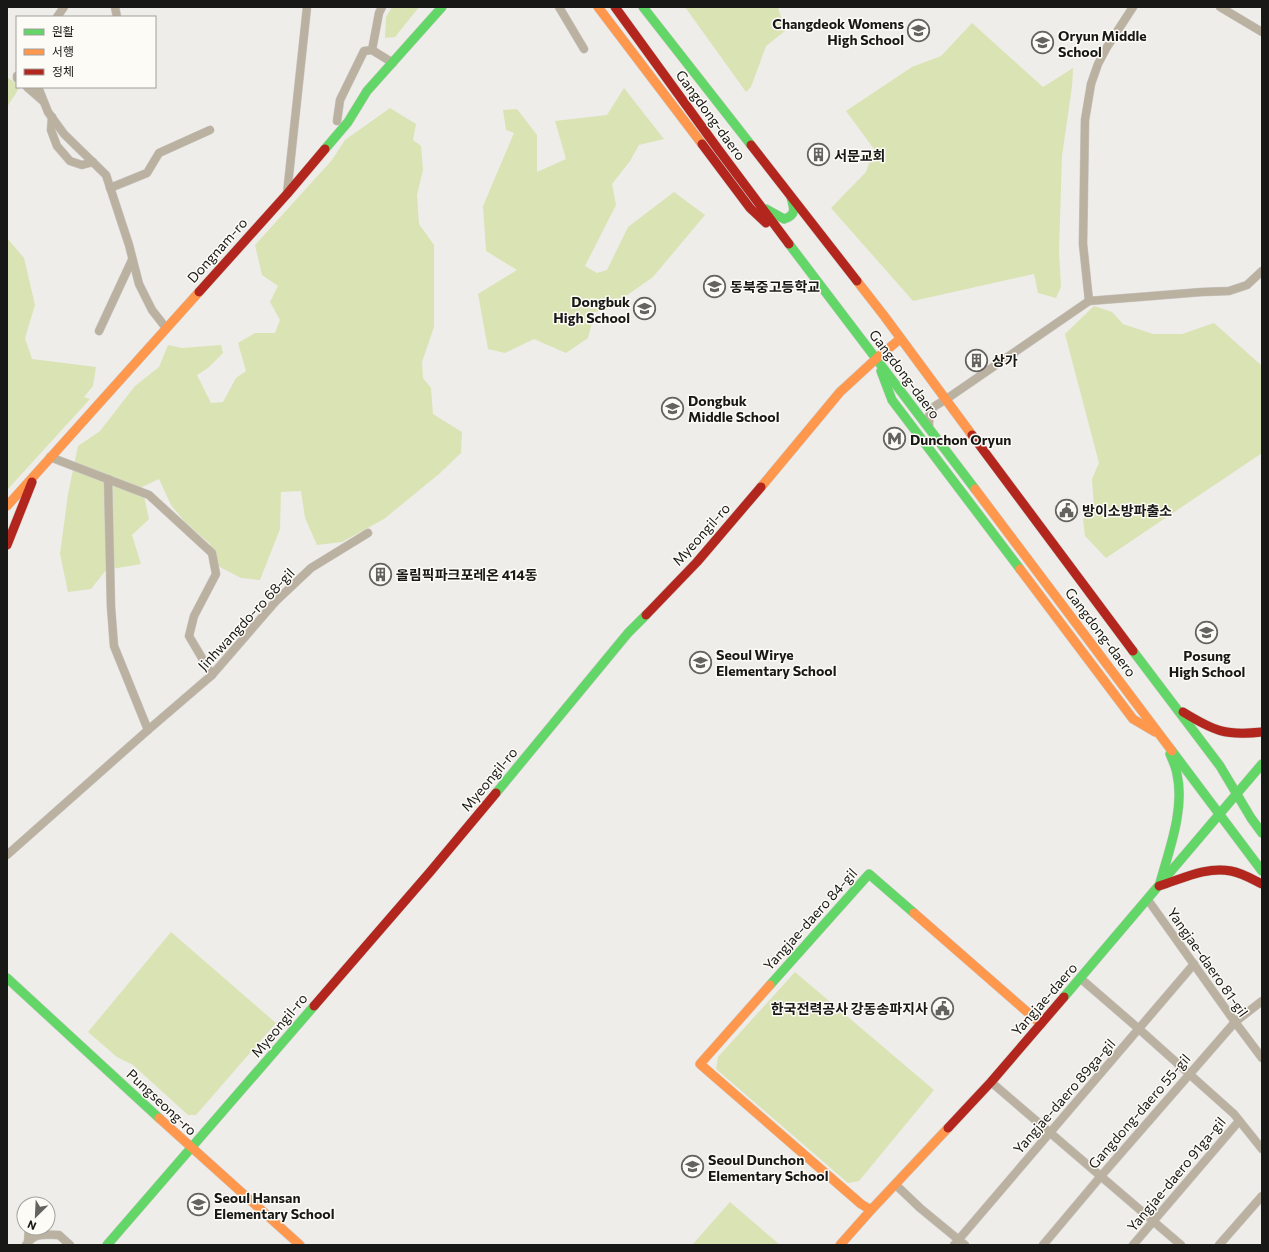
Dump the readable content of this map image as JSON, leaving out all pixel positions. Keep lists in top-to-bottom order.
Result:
{
  "streets": {
    "main road": [
      "Gangdong-daero",
      "Dongnam-ro",
      "Myeongil-ro",
      "Yangjae-daero 84-gil",
      "Yangjae-daero",
      "Pungseong-ro"
    ],
    "street": [
      "Jinhwangdo-ro 68-gil",
      "Yangjae-daero 81-gil",
      "Yangjae-daero 89ga-gil",
      "Gangdong-daero 55-gil",
      "Yangjae-daero 91ga-gil"
    ]
  },
  "crossings": [
    ["Gangdong-daero", "Myeongil-ro"],
    ["Gangdong-daero", "Yangjae-daero"],
    ["Myeongil-ro", "Pungseong-ro"],
    ["Yangjae-daero 84-gil", "Yangjae-daero"],
    ["Yangjae-daero 81-gil", "Yangjae-daero"],
    ["Yangjae-daero 81-gil", "Yangjae-daero 89ga-gil"],
    ["Yangjae-daero 81-gil", "Gangdong-daero 55-gil"]
  ],
  "places": {
    "school or university": [
      "Changdeok Womens High School",
      "Oryun Middle School",
      "동북중고등학교",
      "Dongbuk High School",
      "Dongbuk Middle School",
      "Posung High School",
      "Seoul Wirye Elementary School",
      "Seoul Dunchon Elementary School",
      "Seoul Hansan Elementary School"
    ],
    "building": ["서문교회", "상가", "올림픽파크포레온 414동"],
    "metro station": ["Dunchon Oryun"],
    "public building": ["방이소방파출소", "한국전력공사 강동송파지사"]
  },
  "legend": ["원활", "서행", "정체"],
  "north": "bottom left"
}
